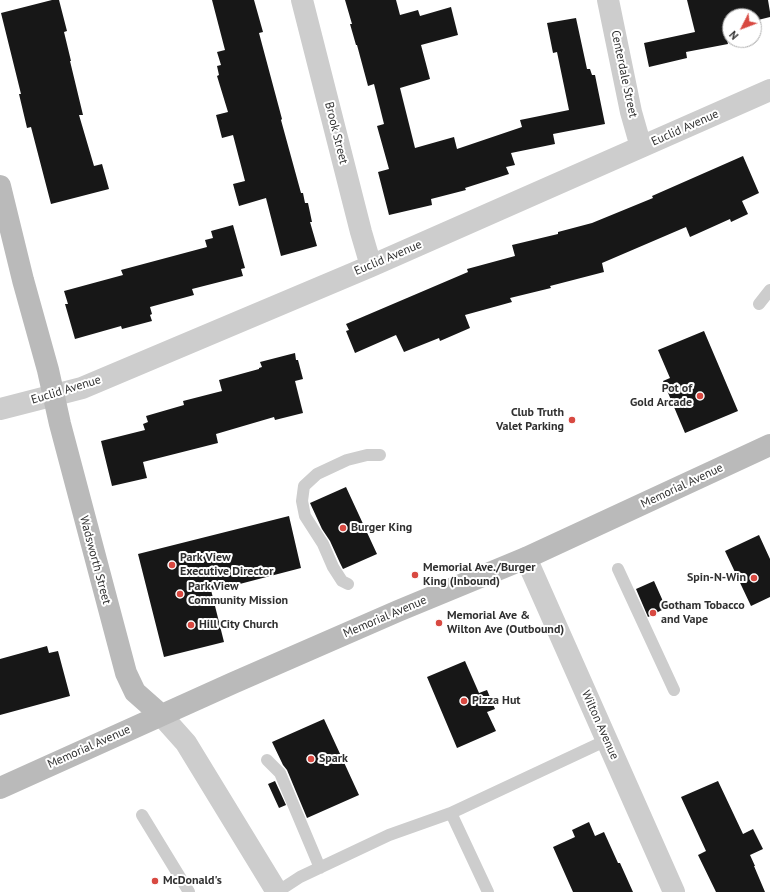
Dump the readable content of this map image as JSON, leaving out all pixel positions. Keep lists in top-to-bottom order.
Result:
{
  "streets": {
    "main road": ["Memorial Avenue", "Wadsworth Street"],
    "street": [
      "Centerdale Street",
      "Euclid Avenue",
      "Brook Street",
      "Wilton Avenue"
    ]
  },
  "crossings": [
    ["Centerdale Street", "Euclid Avenue"],
    ["Euclid Avenue", "Brook Street"],
    ["Euclid Avenue", "Wadsworth Street"],
    ["Memorial Avenue", "Wadsworth Street"],
    ["Memorial Avenue", "Wilton Avenue"]
  ],
  "places": [
    "Pot of Gold Arcade",
    "Club Truth Valet Parking",
    "Burger King",
    "Park View Executive Director",
    "Memorial Ave./Burger King (Inbound)",
    "Spin-N-Win",
    "Park View Community Mission",
    "Gotham Tobacco and Vape",
    "Memorial Ave & Wilton Ave (Outbound)",
    "Hill City Church",
    "Pizza Hut",
    "Spark",
    "McDonald's"
  ],
  "north": "bottom left"
}
